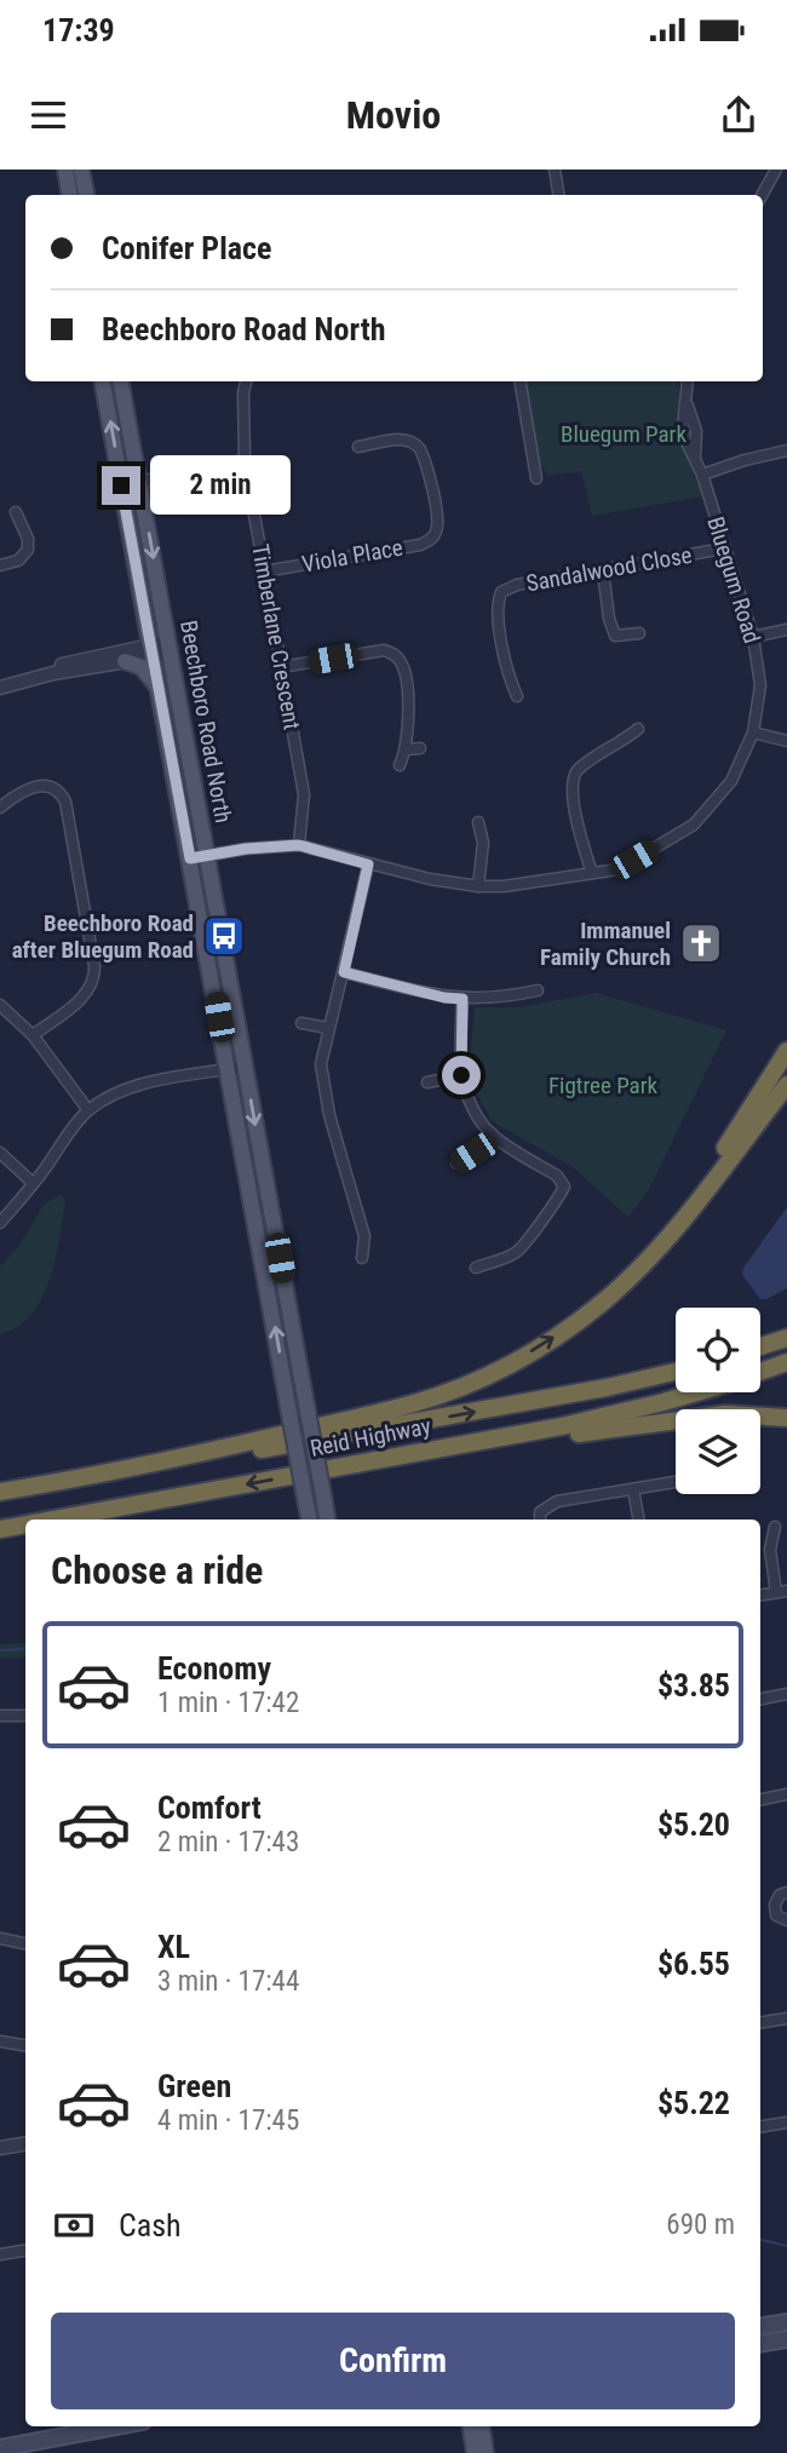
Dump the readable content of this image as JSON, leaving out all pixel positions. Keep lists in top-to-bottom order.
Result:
{
  "streets": {
    "highway": ["Reid Highway"],
    "main road": ["Beechboro Road North"],
    "street": [
      "Viola Place",
      "Sandalwood Close",
      "Bluegum Road",
      "Timberlane Crescent"
    ]
  },
  "crossings": [
    ["Viola Place", "Timberlane Crescent"],
    ["Sandalwood Close", "Bluegum Road"],
    ["Bluegum Road", "Timberlane Crescent"],
    ["Bluegum Road", "Beechboro Road North"]
  ],
  "parks": ["Bluegum Park", "Figtree Park"],
  "places": {
    "bus stop": ["Beechboro Road after Bluegum Road"],
    "church": ["Immanuel Family Church"]
  },
  "page": {
    "status": "17:39",
    "header": "Movio",
    "banner": ["Conifer Place", "Beechboro Road North"],
    "bubble": "2 min",
    "heading": "Choose a ride",
    "list": [
      {
        "name": "Economy",
        "note": "1 min · 17:42",
        "value": "$3.85"
      },
      {
        "name": "Comfort",
        "note": "2 min · 17:43",
        "value": "$5.20"
      },
      {
        "name": "XL",
        "note": "3 min · 17:44",
        "value": "$6.55"
      },
      {
        "name": "Green",
        "note": "4 min · 17:45",
        "value": "$5.22"
      }
    ],
    "pay": ["Cash", "690 m"],
    "buttons": "Confirm"
  }
}
